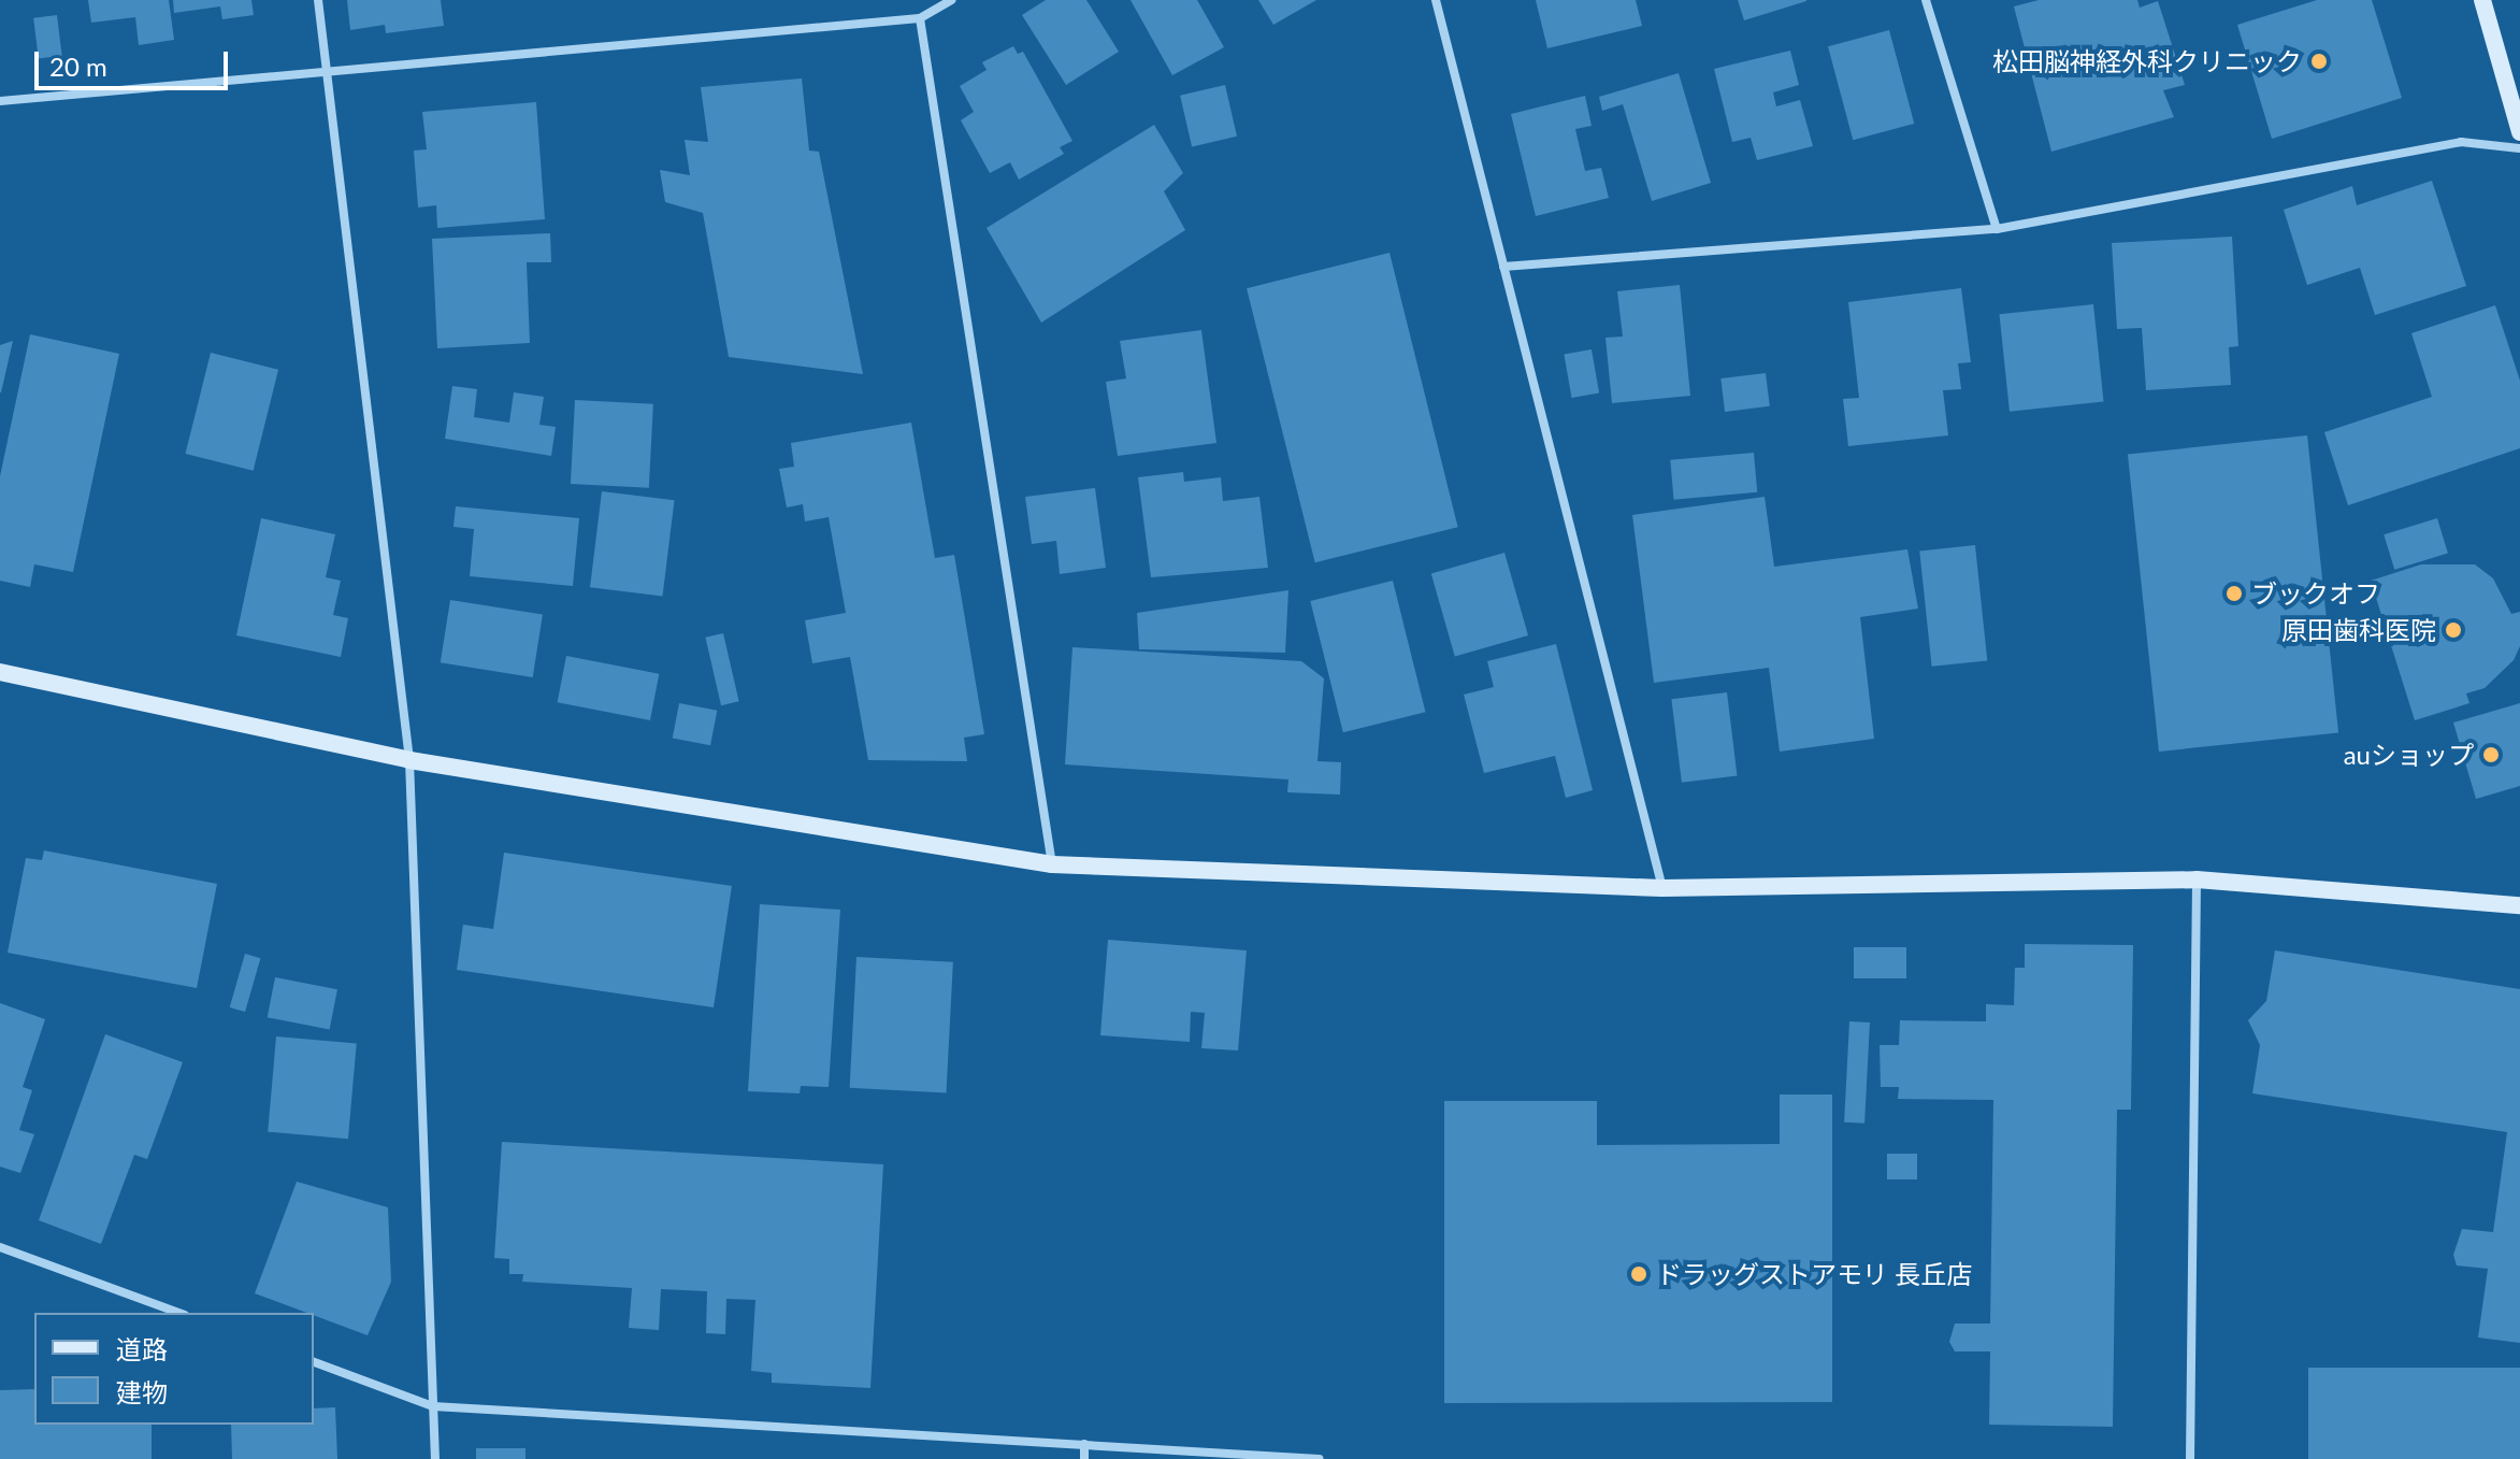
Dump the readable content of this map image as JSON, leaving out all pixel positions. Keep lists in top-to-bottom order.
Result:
{
  "places": [
    "松田脳神経外科クリニック",
    "ブックオフ",
    "原田歯科医院",
    "auショップ",
    "ドラッグストアモリ 長丘店"
  ],
  "legend": ["道路", "建物"],
  "scale_bar": "20 m"
}
